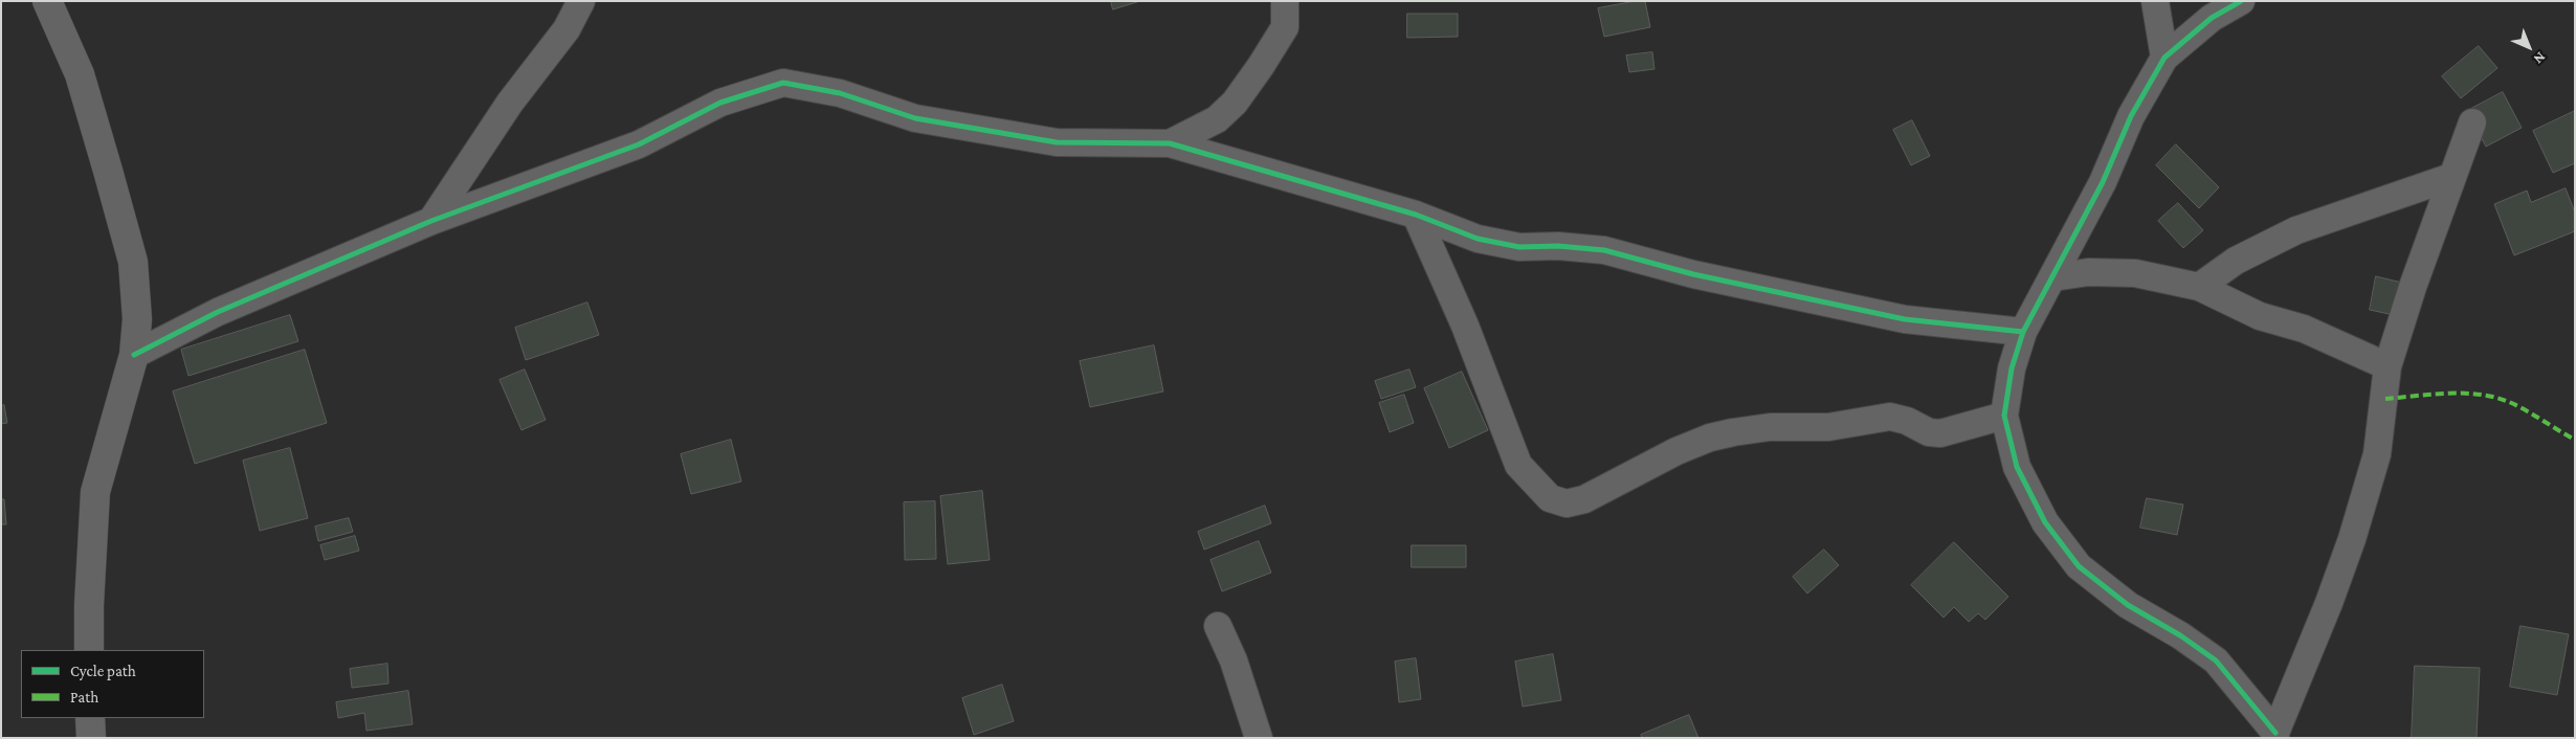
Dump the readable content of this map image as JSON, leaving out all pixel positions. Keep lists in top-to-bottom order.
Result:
{
  "legend": ["Cycle path", "Path"],
  "north": "bottom right"
}
